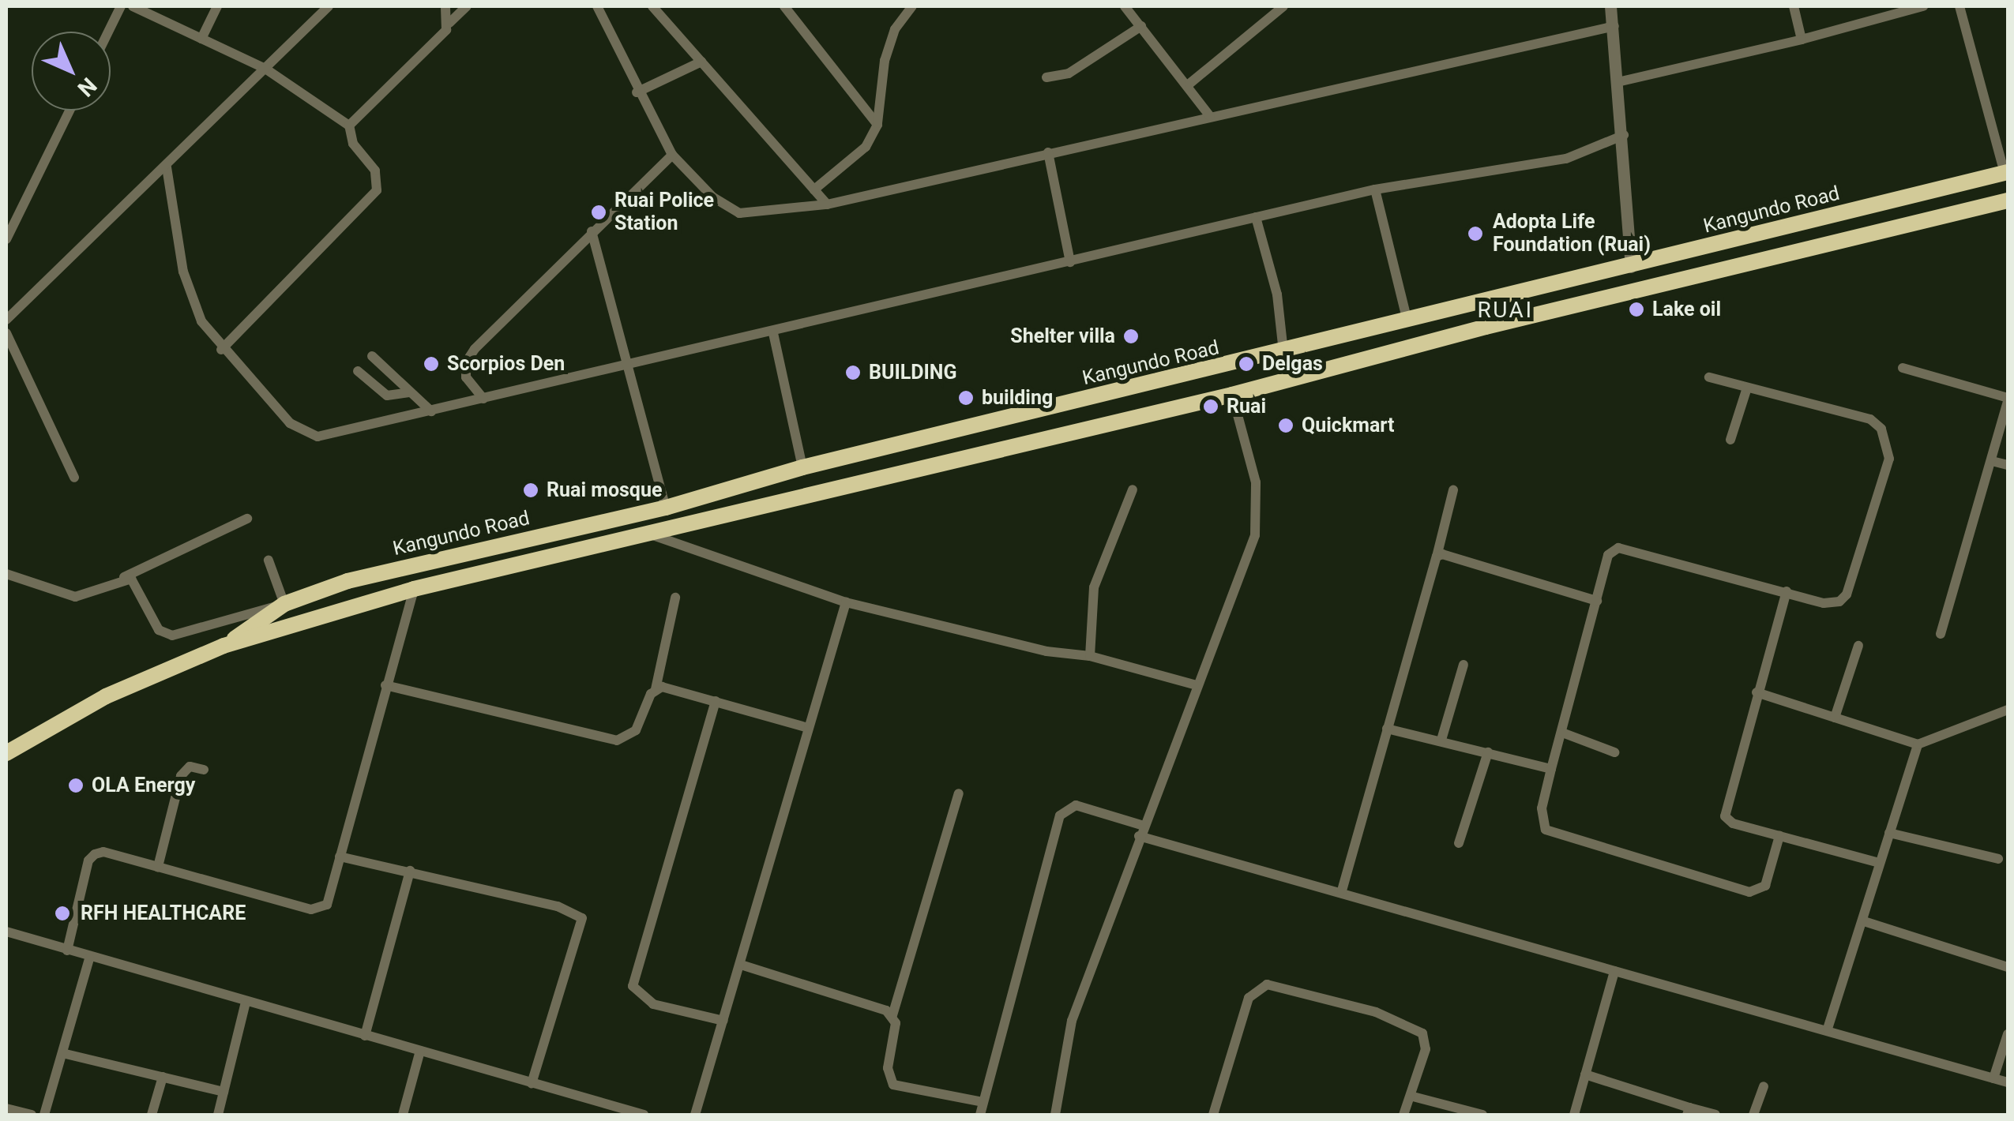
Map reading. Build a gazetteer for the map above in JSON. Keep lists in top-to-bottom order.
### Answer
{
  "streets": {
    "highway": ["Kangundo Road"]
  },
  "districts": ["RUAI"],
  "places": [
    "Ruai Police Station",
    "Adopta Life Foundation (Ruai)",
    "Lake oil",
    "Shelter villa",
    "Scorpios Den",
    "Delgas",
    "BUILDING",
    "building",
    "Ruai",
    "Quickmart",
    "Ruai mosque",
    "OLA Energy",
    "RFH HEALTHCARE"
  ],
  "north": "bottom right"
}
